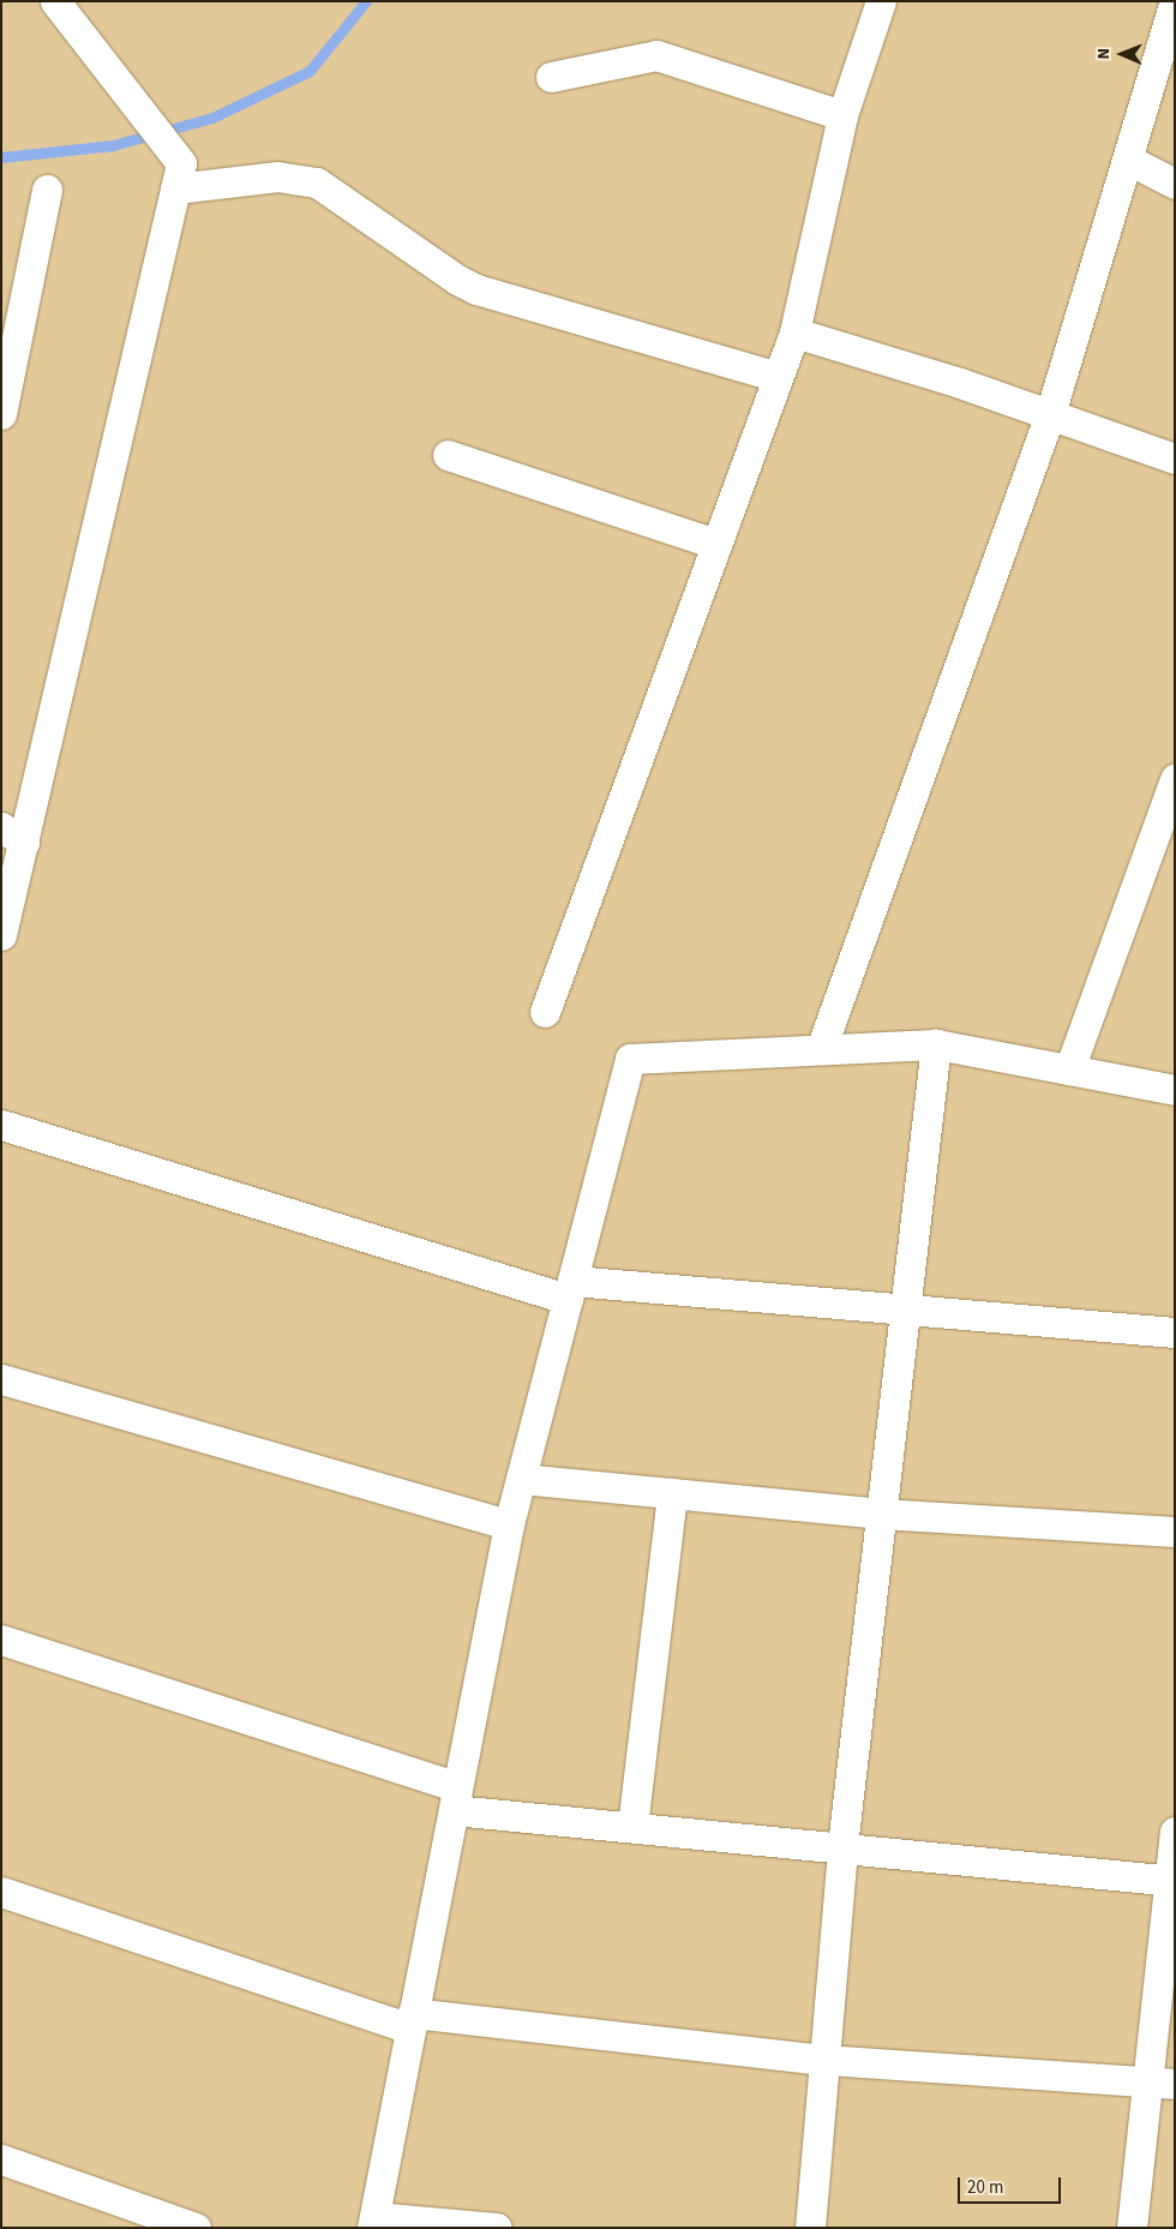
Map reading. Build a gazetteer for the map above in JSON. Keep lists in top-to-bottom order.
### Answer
{
  "scale_bar": "20 m",
  "north": "left"
}
